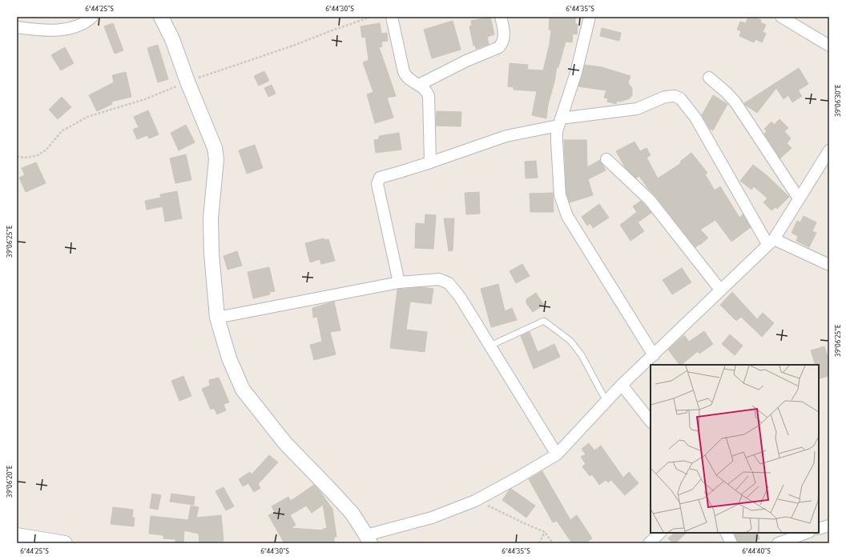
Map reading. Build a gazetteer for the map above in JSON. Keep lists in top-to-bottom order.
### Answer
{
  "coordinates": [
    "6°44'25\"S",
    "6°44'30\"S",
    "6°44'35\"S",
    "39°06'30\"E",
    "39°06'25\"E",
    "39°06'20\"E",
    "6°44'40\"S"
  ]
}
